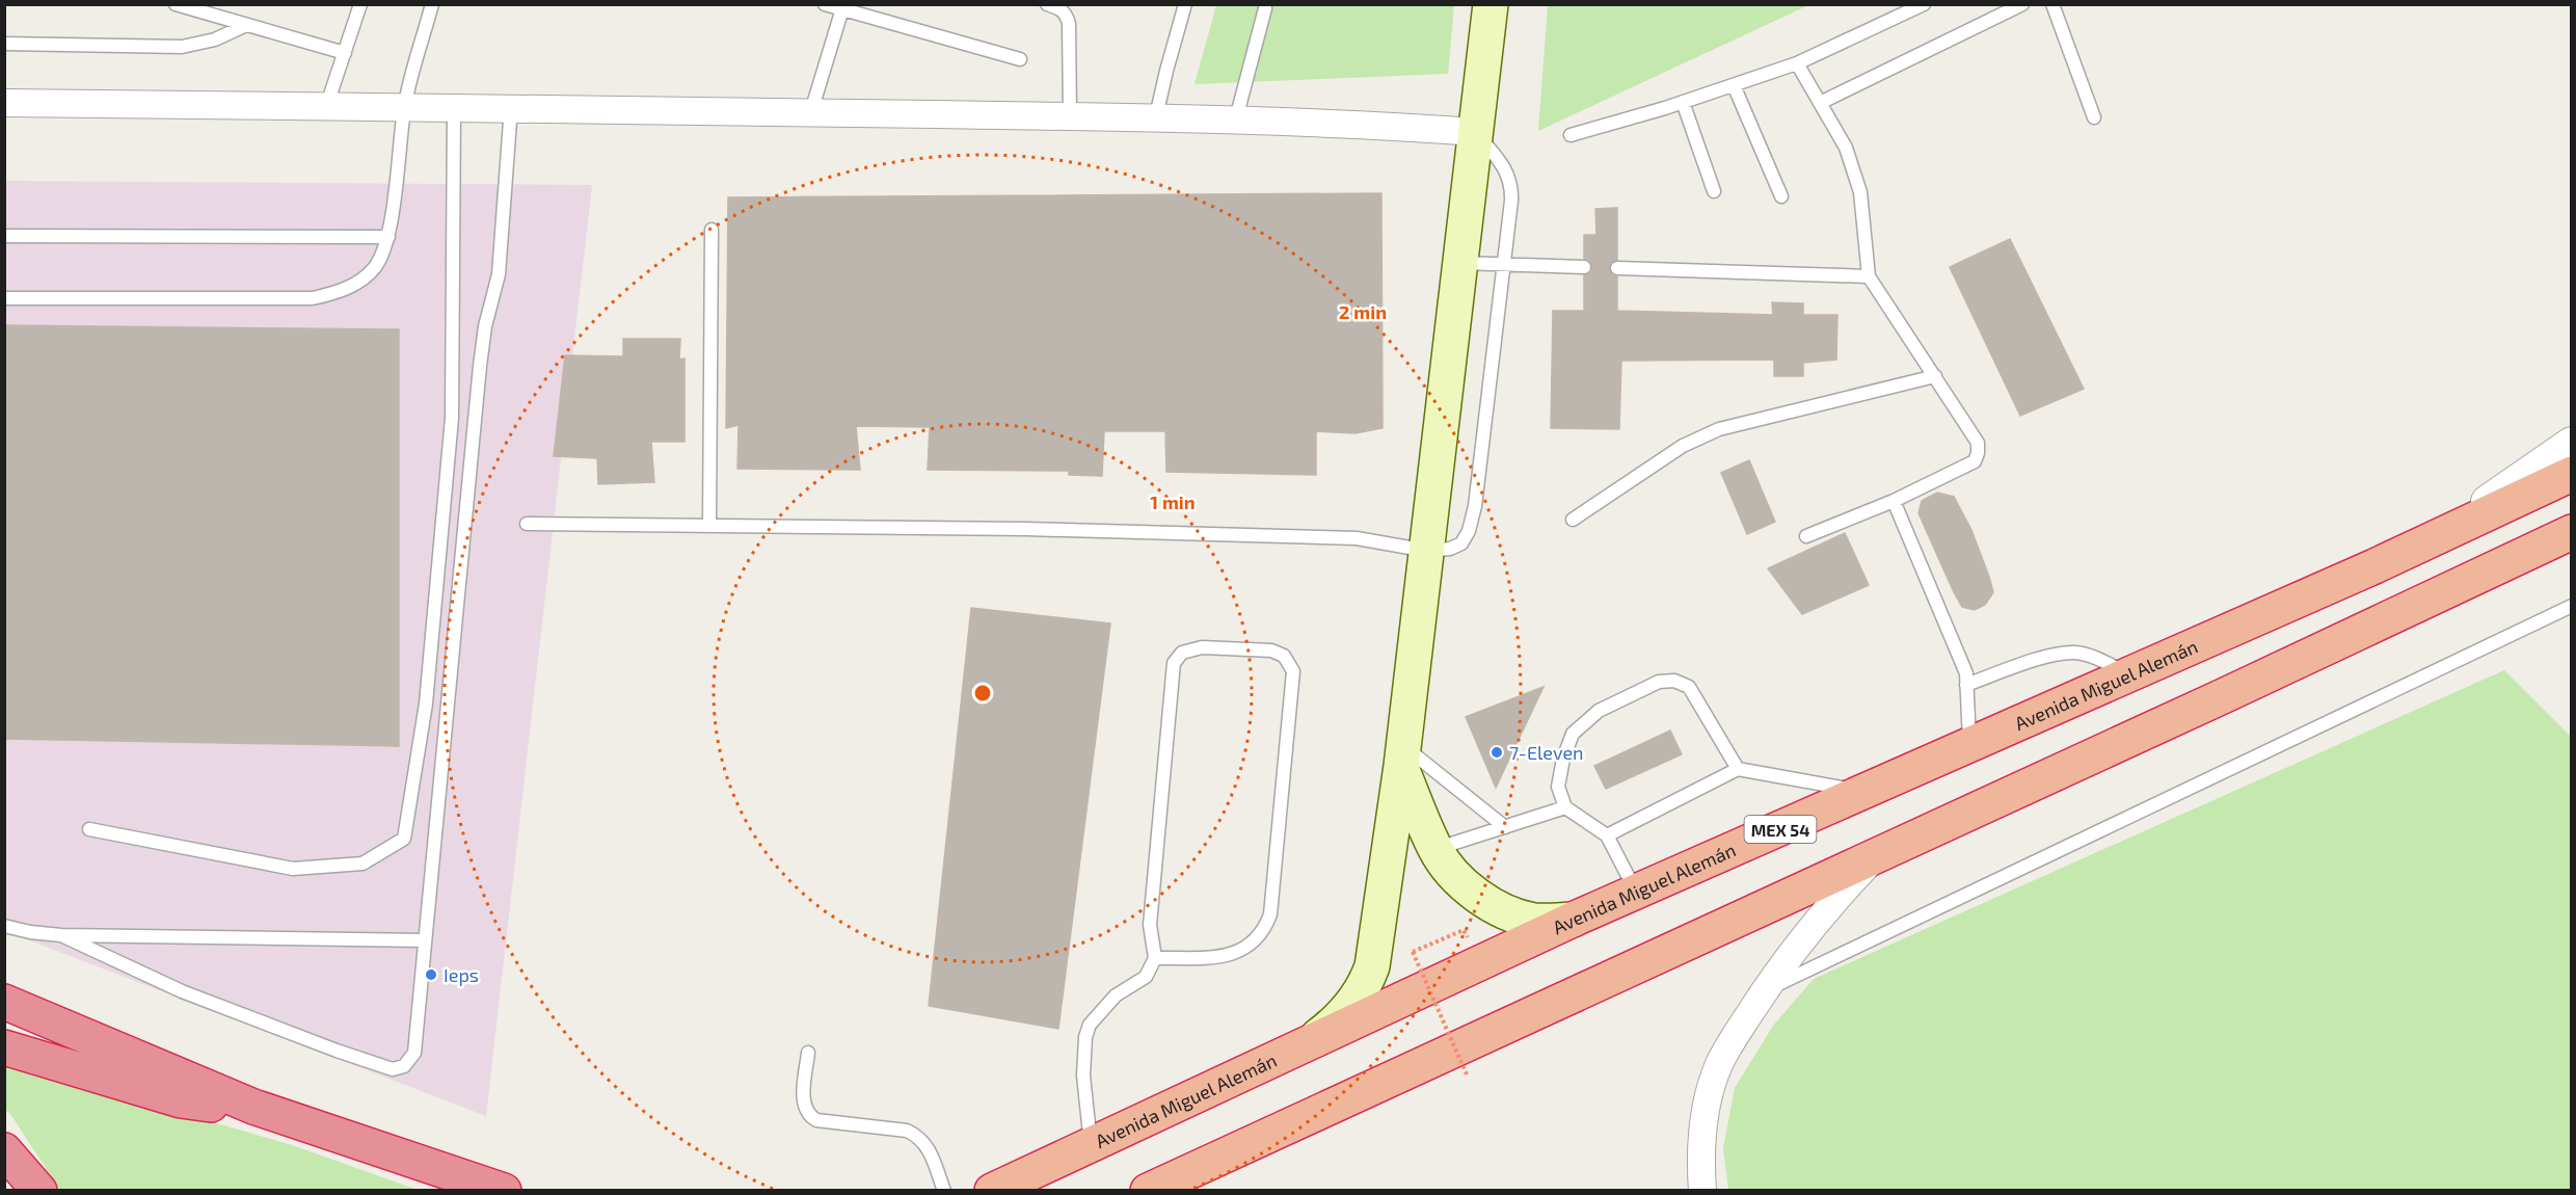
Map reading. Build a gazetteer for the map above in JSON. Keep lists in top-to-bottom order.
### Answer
{
  "streets": {
    "highway": ["Avenida Miguel Alemán", "MEX 54"]
  },
  "places": ["7-Eleven", "Ieps"],
  "rings": ["2 min", "1 min"]
}
